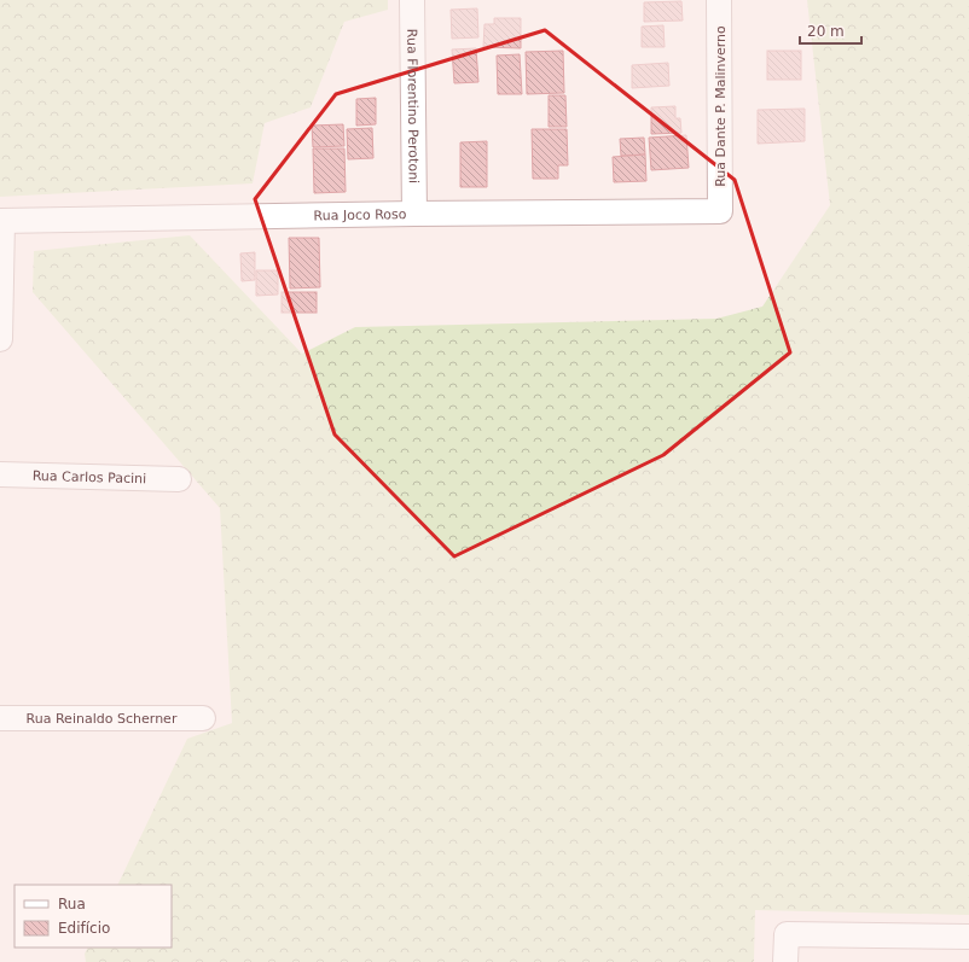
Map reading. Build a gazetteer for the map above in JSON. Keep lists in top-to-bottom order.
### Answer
{
  "streets": {
    "street": [
      "Rua Florentino Perotoni",
      "Rua Dante P. Malinverno",
      "Rua Joco Roso",
      "Rua Carlos Pacini",
      "Rua Reinaldo Scherner"
    ]
  },
  "crossings": [
    ["Rua Florentino Perotoni", "Rua Joco Roso"],
    ["Rua Dante P. Malinverno", "Rua Joco Roso"]
  ],
  "legend": ["Rua", "Edifício"],
  "scale_bar": "20 m"
}
